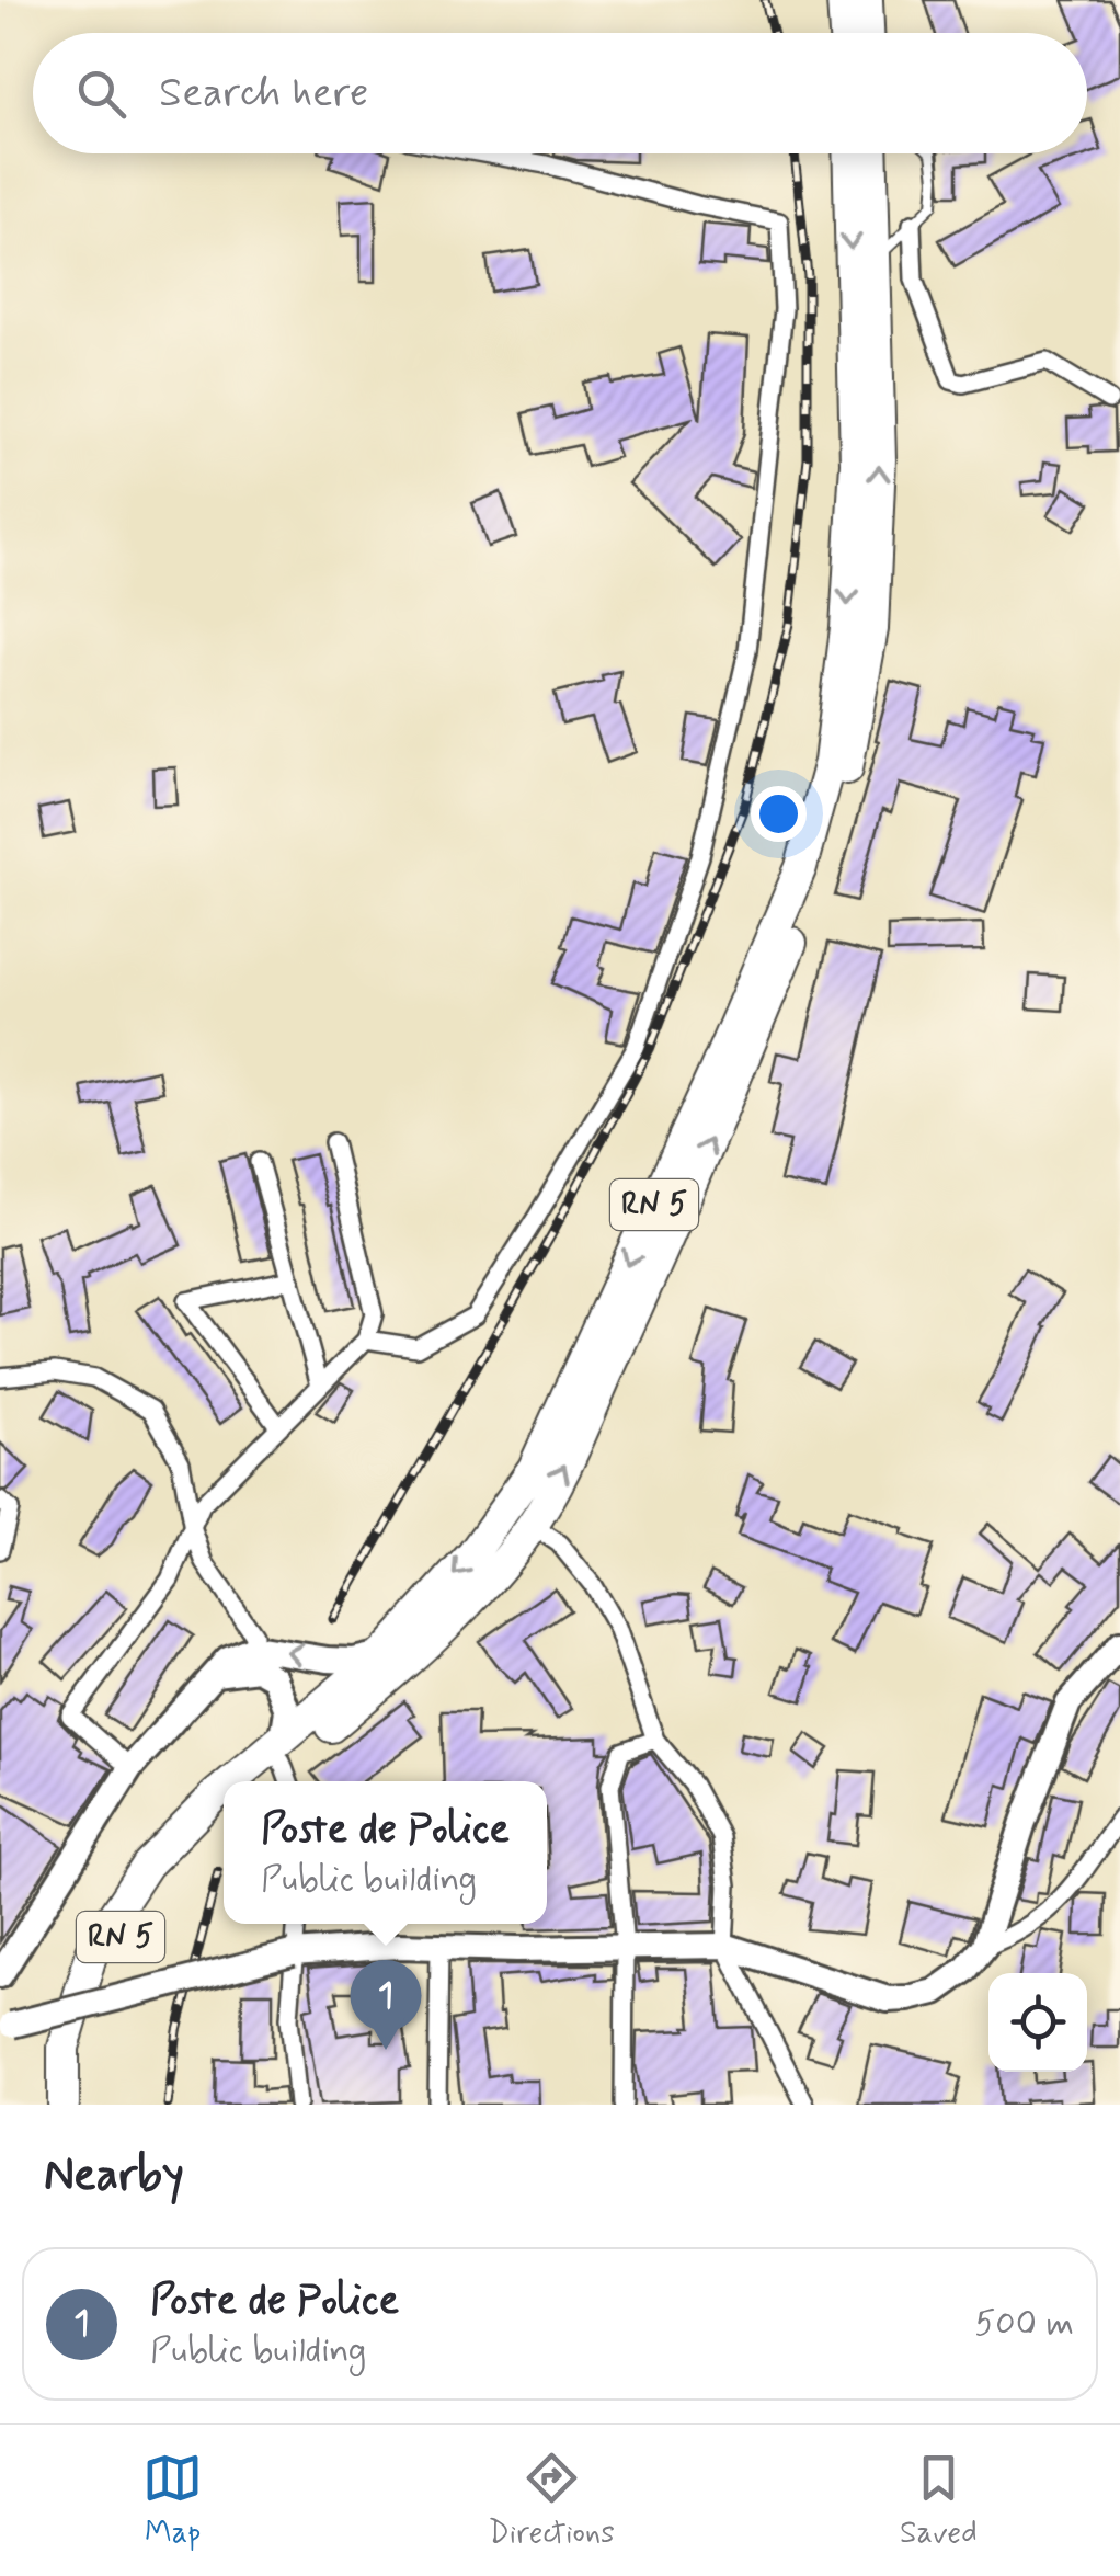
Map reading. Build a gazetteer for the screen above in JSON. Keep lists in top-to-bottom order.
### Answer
{
  "streets": {
    "highway": ["RN 5"]
  },
  "page": {
    "search": "Search here",
    "popup": ["Poste de Police", "Public building"],
    "pins": "1",
    "heading": "Nearby",
    "list": [
      {
        "mark": "1",
        "name": "Poste de Police",
        "note": "Public building",
        "value": "500 m"
      }
    ],
    "nav": ["Map", "Directions", "Saved"]
  }
}
